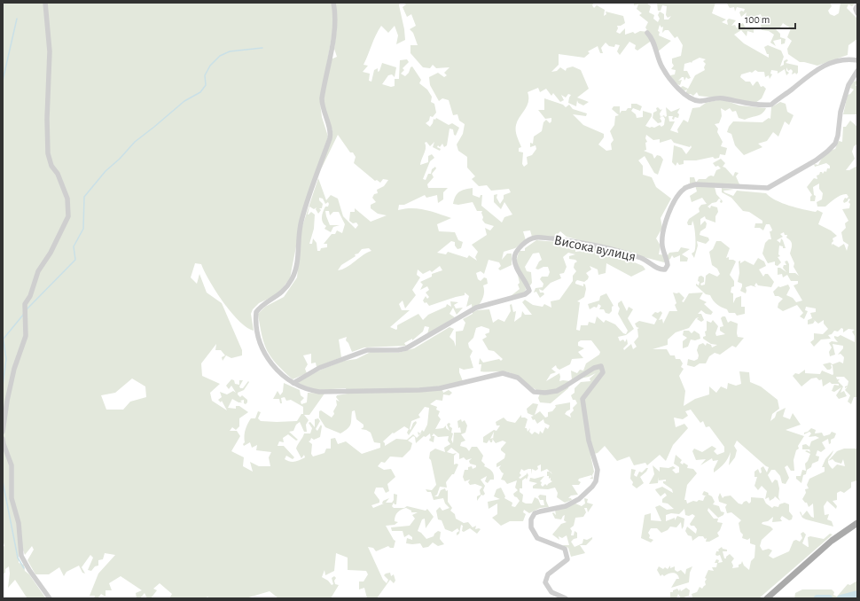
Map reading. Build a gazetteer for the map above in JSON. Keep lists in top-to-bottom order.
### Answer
{
  "streets": {
    "street": ["Висока вулиця"]
  },
  "scale_bar": "100 m"
}
